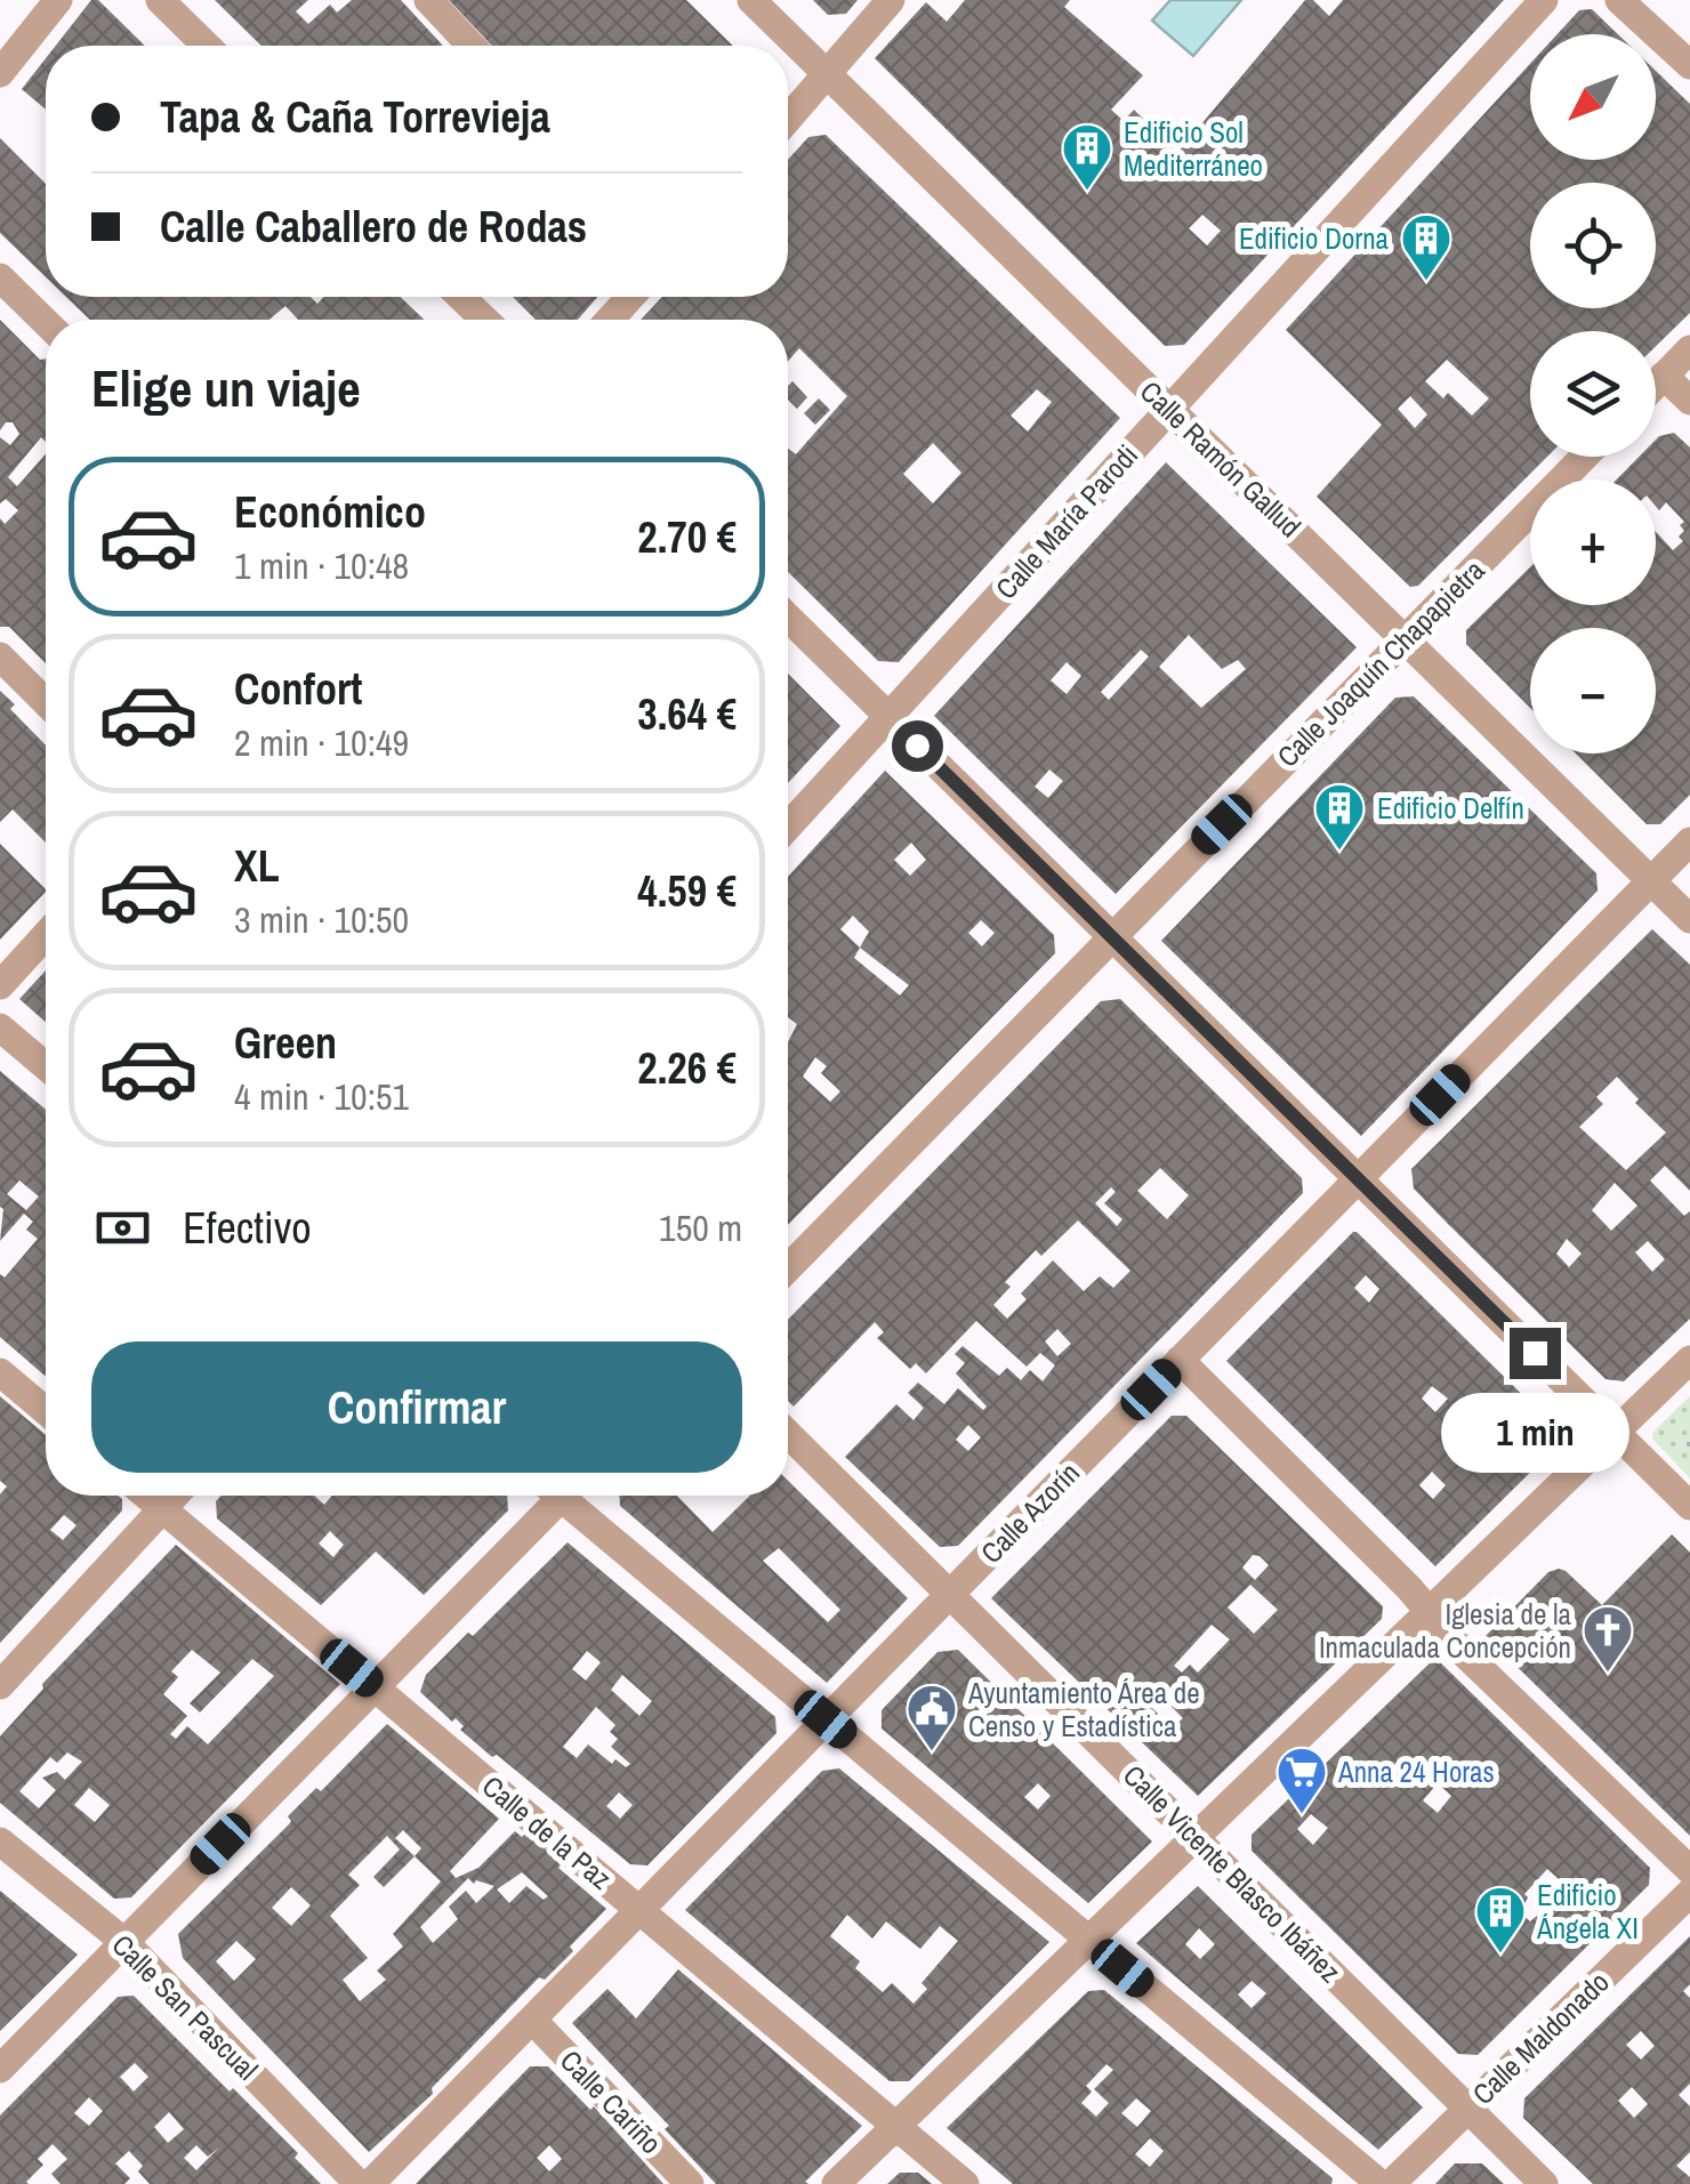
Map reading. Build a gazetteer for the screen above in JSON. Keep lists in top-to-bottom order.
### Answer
{
  "streets": {
    "street": [
      "Calle Ramón Gallud",
      "Calle María Parodi",
      "Calle Joaquín Chapapietra",
      "Calle Azorín",
      "Calle de la Paz",
      "Calle Vicente Blasco Ibáñez",
      "Calle San Pascual",
      "Calle Maldonado",
      "Calle Cariño"
    ]
  },
  "crossings": [
    ["Calle Ramón Gallud", "Calle María Parodi"],
    ["Calle Ramón Gallud", "Calle Joaquín Chapapietra"],
    ["Calle Ramón Gallud", "Calle Azorín"],
    ["Calle Azorín", "Calle de la Paz"],
    ["Calle Azorín", "Calle Vicente Blasco Ibáñez"],
    ["Calle Azorín", "Calle Cariño"],
    ["Calle Vicente Blasco Ibáñez", "Calle Maldonado"]
  ],
  "places": {
    "building": [
      "Edificio Sol Mediterráneo",
      "Edificio Dorna",
      "Edificio Delfín",
      "Edificio Ángela XI"
    ],
    "church": ["Iglesia de la Inmaculada Concepción"],
    "public building": ["Ayuntamiento Área de Censo y Estadística"],
    "supermarket": ["Anna 24 Horas"]
  },
  "north": "bottom left",
  "page": {
    "map_buttons": ["+", "−"],
    "banner": ["Tapa & Caña Torrevieja", "Calle Caballero de Rodas"],
    "heading": "Elige un viaje",
    "list": [
      {
        "name": "Económico",
        "note": "1 min · 10:48",
        "value": "2.70 €"
      },
      {
        "name": "Confort",
        "note": "2 min · 10:49",
        "value": "3.64 €"
      },
      {
        "name": "XL",
        "note": "3 min · 10:50",
        "value": "4.59 €"
      },
      {
        "name": "Green",
        "note": "4 min · 10:51",
        "value": "2.26 €"
      }
    ],
    "pay": ["Efectivo", "150 m"],
    "buttons": "Confirmar",
    "bubble": "1 min"
  }
}
